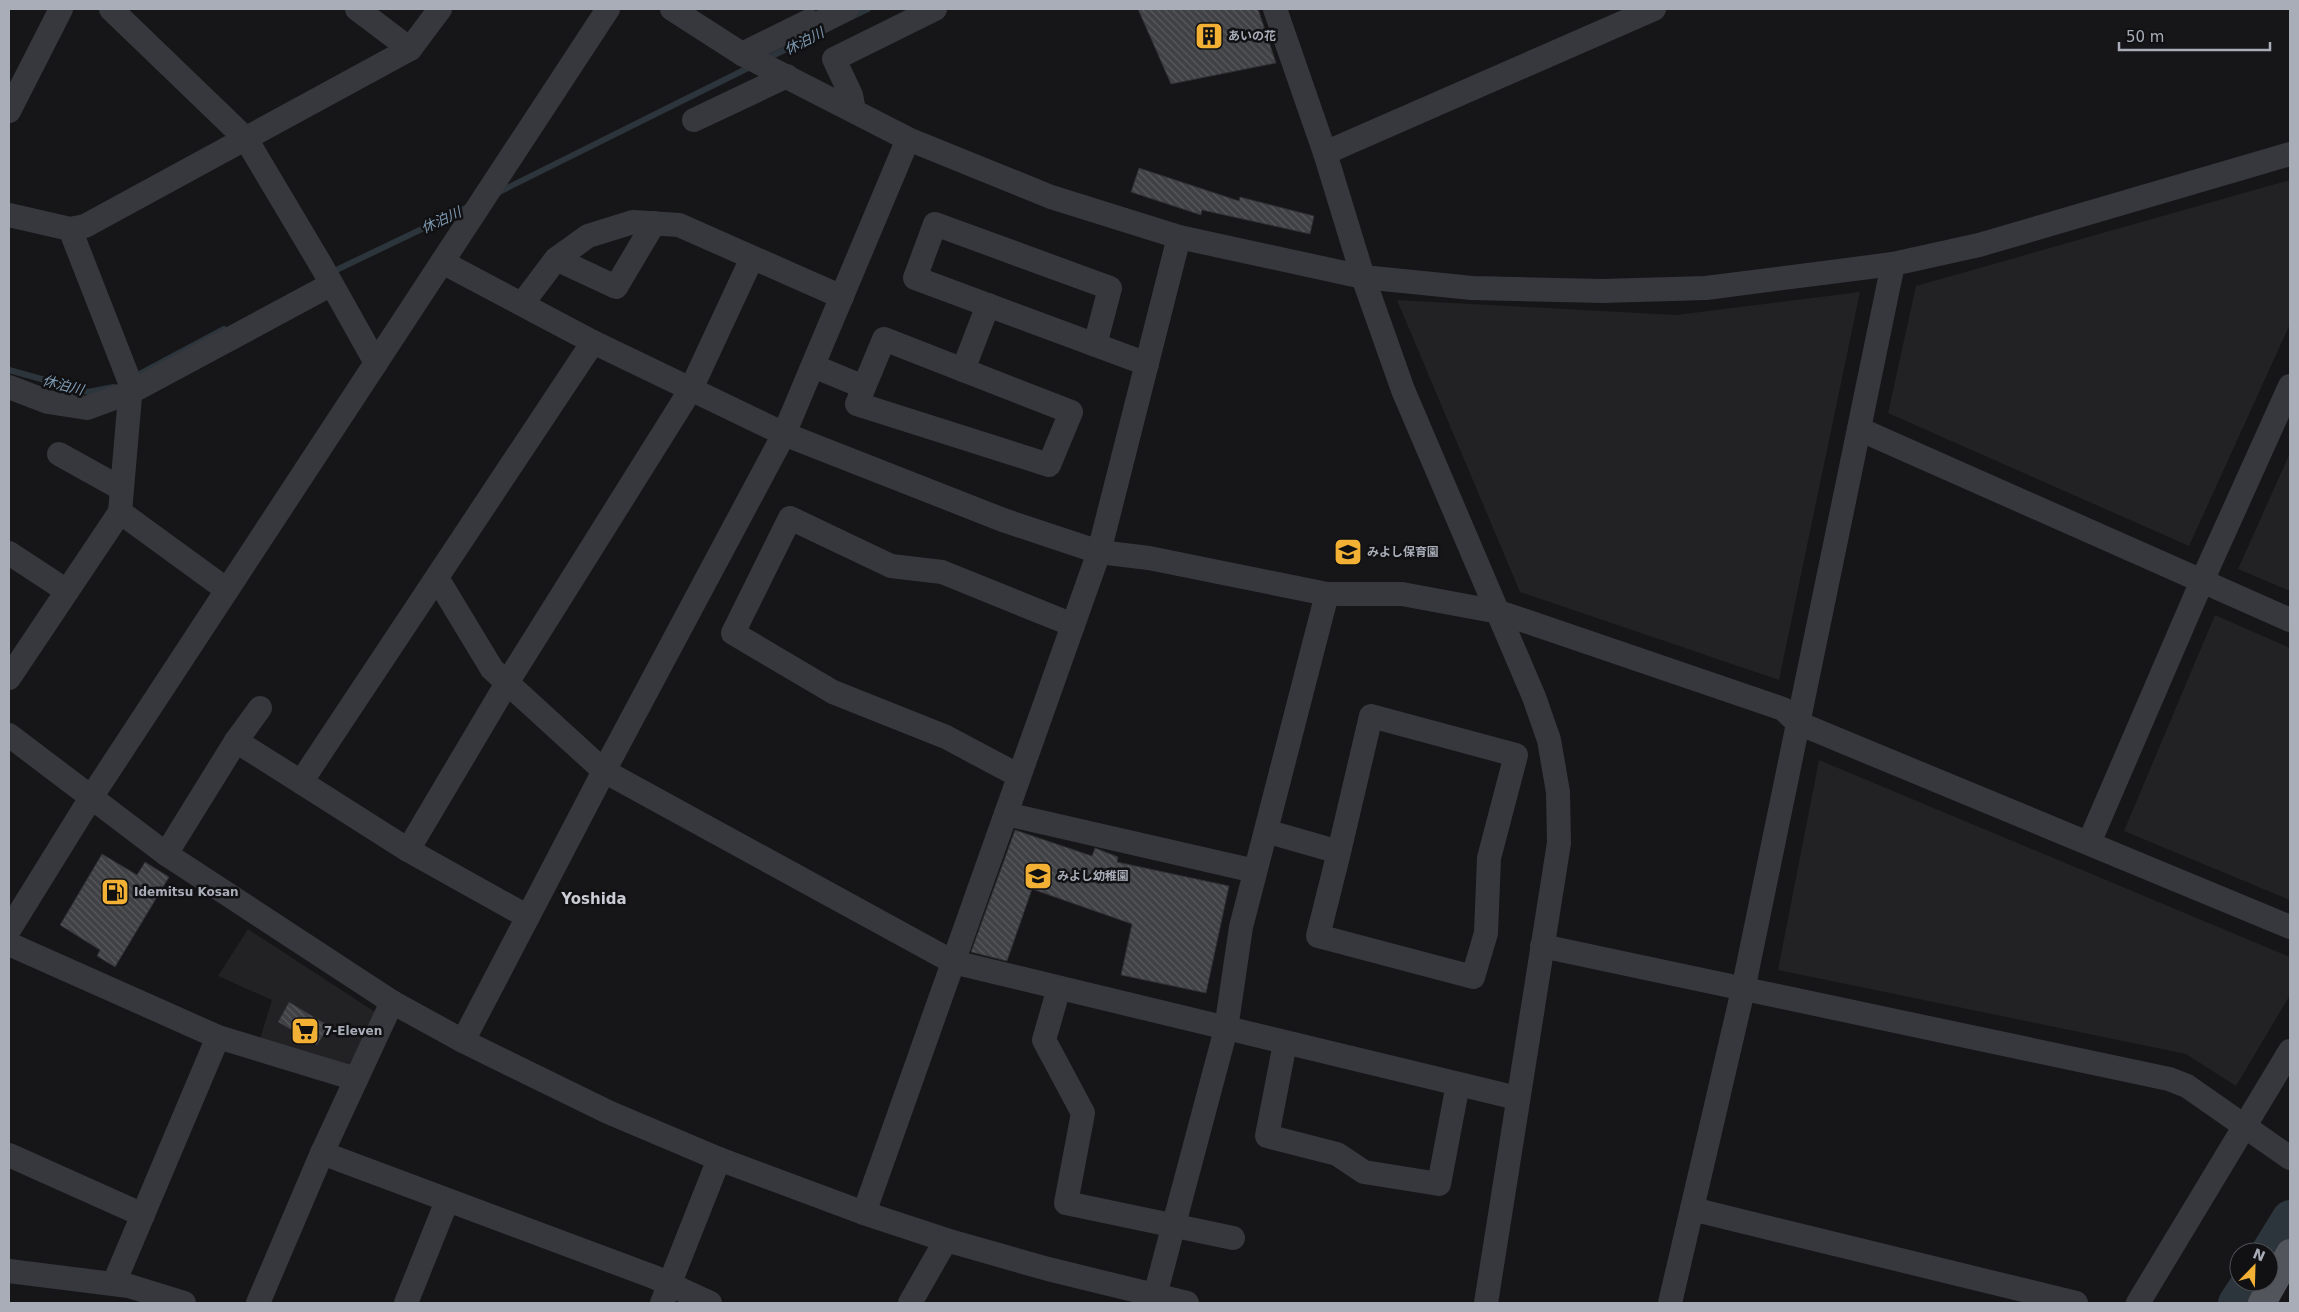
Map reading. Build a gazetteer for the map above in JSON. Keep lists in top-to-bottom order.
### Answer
{
  "districts": ["Yoshida"],
  "water": ["休泊川"],
  "places": {
    "building": ["あいの花"],
    "school or university": ["みよし保育園", "みよし幼稚園"],
    "fuel station": ["Idemitsu Kosan"],
    "supermarket": ["7-Eleven"]
  },
  "scale_bar": "50 m",
  "north": "top right"
}
